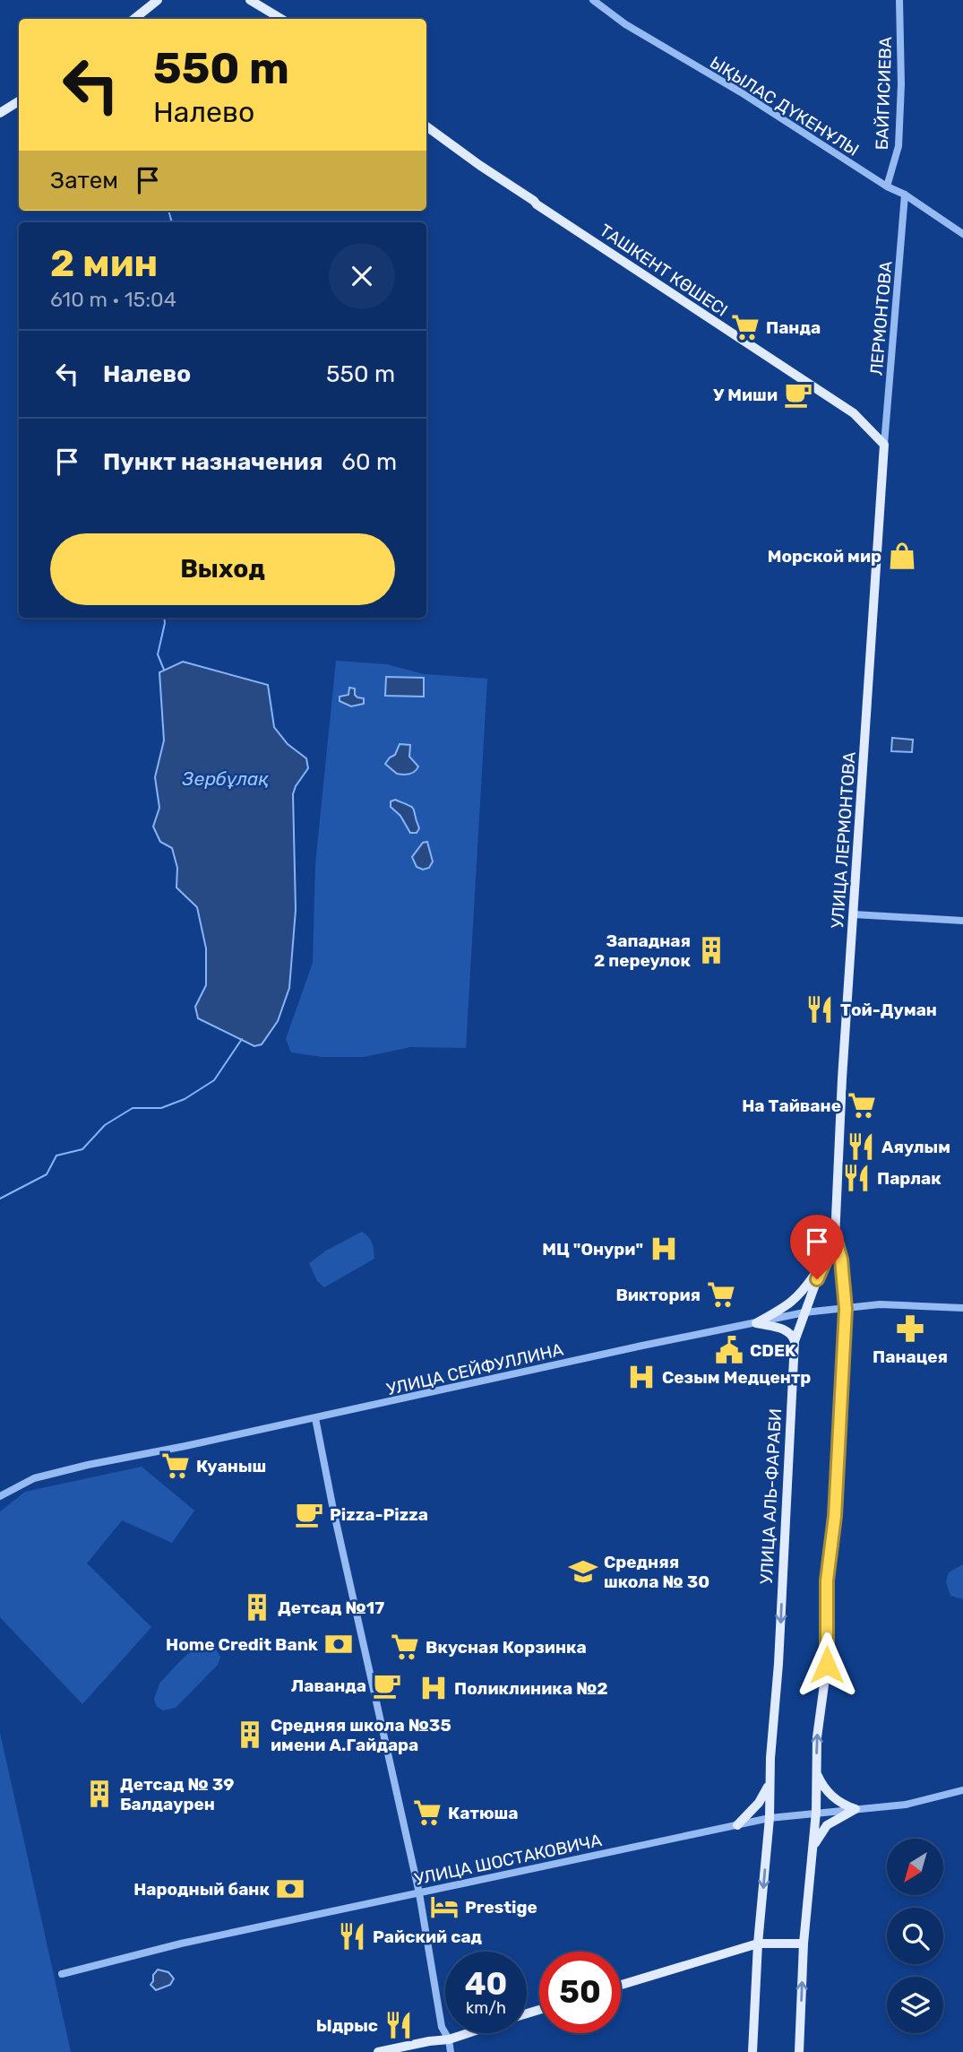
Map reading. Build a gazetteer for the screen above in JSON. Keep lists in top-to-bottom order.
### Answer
{
  "streets": {
    "main road": ["ТАШКЕНТ КӨШЕСІ", "УЛИЦА ЛЕРМОНТОВА", "УЛИЦА АЛЬ-ФАРАБИ"],
    "street": [
      "БАЙГИСИЕВА",
      "ЫҚЫЛАС ДҮКЕНҰЛЫ",
      "ЛЕРМОНТОВА",
      "УЛИЦА СЕЙФУЛЛИНА",
      "УЛИЦА ШОСТАКОВИЧА"
    ]
  },
  "crossings": [
    ["БАЙГИСИЕВА", "ЫҚЫЛАС ДҮКЕНҰЛЫ"],
    ["ЫҚЫЛАС ДҮКЕНҰЛЫ", "ЛЕРМОНТОВА"],
    ["ТАШКЕНТ КӨШЕСІ", "ЛЕРМОНТОВА"],
    ["ТАШКЕНТ КӨШЕСІ", "УЛИЦА ЛЕРМОНТОВА"],
    ["ЛЕРМОНТОВА", "УЛИЦА ЛЕРМОНТОВА"],
    ["УЛИЦА ЛЕРМОНТОВА", "УЛИЦА АЛЬ-ФАРАБИ"],
    ["УЛИЦА СЕЙФУЛЛИНА", "УЛИЦА АЛЬ-ФАРАБИ"],
    ["УЛИЦА АЛЬ-ФАРАБИ", "УЛИЦА ШОСТАКОВИЧА"]
  ],
  "water": ["Зербұлақ"],
  "places": {
    "supermarket": [
      "Панда",
      "На Тайване",
      "Виктория",
      "Куаныш",
      "Вкусная Корзинка",
      "Катюша"
    ],
    "cafe": ["У Миши", "Pizza-Pizza", "Лаванда"],
    "shop": ["Морской мир"],
    "building": [
      "Западная 2 переулок",
      "Детсад №17",
      "Средняя школа №35 имени А.Гайдара",
      "Детсад № 39 Балдаурен"
    ],
    "restaurant": [
      "Той-Думан",
      "Аяулым",
      "Парлак",
      "Райский сад",
      "Ыдрыс"
    ],
    "hospital": ["МЦ \"Онури\"", "Сезым Медцентр", "Поликлиника №2"],
    "pharmacy": ["Панацея"],
    "public building": ["CDEK"],
    "school or university": ["Средняя школа № 30"],
    "bank": ["Home Credit Bank", "Народный банк"],
    "hotel": ["Prestige"]
  },
  "north": "bottom left",
  "page": {
    "turn": ["550 m", "Налево"],
    "then": "Затем",
    "heading": ["2 мин", "610 m · 15:04"],
    "list": [
      {
        "name": "Налево",
        "value": "550 m"
      },
      {
        "name": "Пункт назначения",
        "value": "60 m"
      }
    ],
    "buttons": "Выход",
    "speed": "40 km/h",
    "limit": "50"
  }
}
